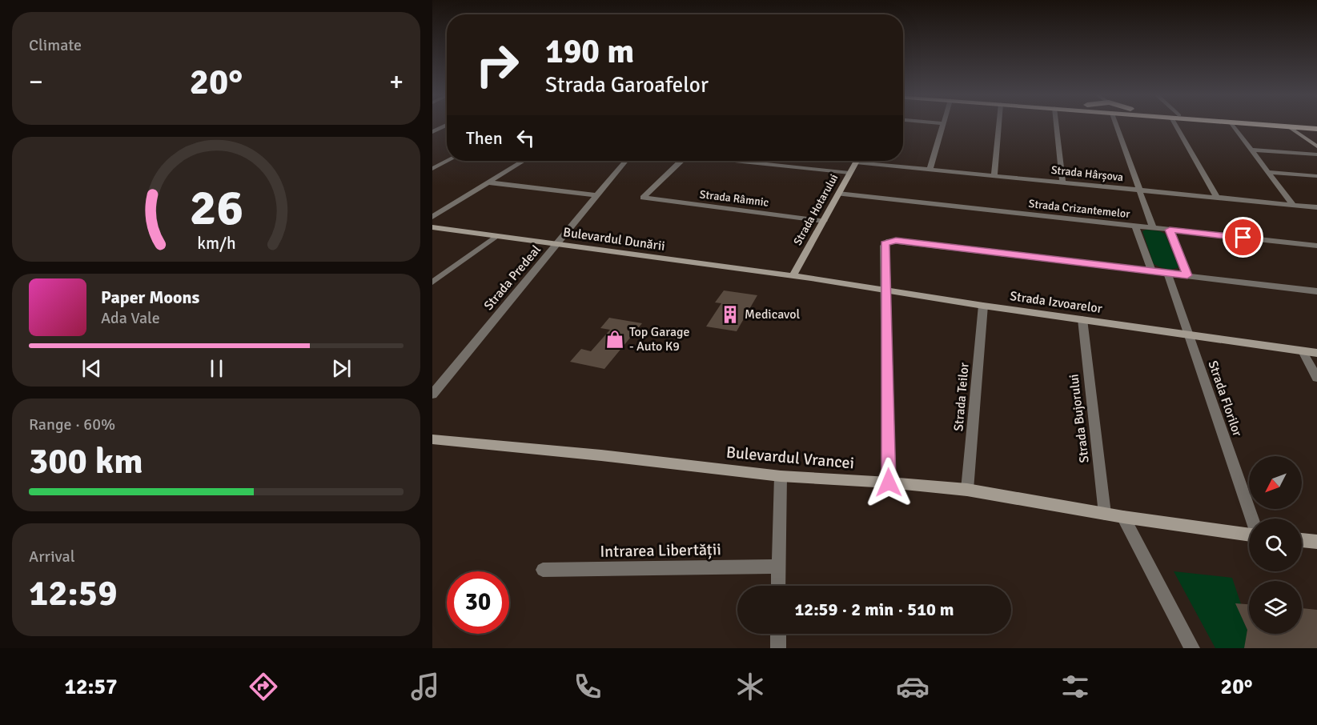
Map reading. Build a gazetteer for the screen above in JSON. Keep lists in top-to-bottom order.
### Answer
{
  "streets": {
    "street": [
      "Strada Hârșova",
      "Strada Râmnic",
      "Strada Crizantemelor",
      "Strada Hotarului",
      "Bulevardul Dunării",
      "Strada Predeal",
      "Strada Izvoarelor",
      "Strada Teilor",
      "Strada Florilor",
      "Strada Bujorului",
      "Bulevardul Vrancei",
      "Intrarea Libertății"
    ]
  },
  "crossings": [
    ["Strada Hârșova", "Strada Hotarului"],
    ["Strada Râmnic", "Strada Hotarului"],
    ["Strada Crizantemelor", "Strada Hotarului"],
    ["Strada Hotarului", "Bulevardul Dunării"],
    ["Strada Hotarului", "Strada Izvoarelor"],
    ["Bulevardul Dunării", "Strada Predeal"],
    ["Bulevardul Dunării", "Strada Izvoarelor"],
    ["Strada Izvoarelor", "Strada Teilor"],
    ["Strada Izvoarelor", "Strada Florilor"],
    ["Strada Izvoarelor", "Strada Bujorului"],
    ["Strada Teilor", "Bulevardul Vrancei"],
    ["Strada Bujorului", "Bulevardul Vrancei"]
  ],
  "places": {
    "building": ["Medicavol"],
    "shop": ["Top Garage - Auto K9"]
  },
  "north": "bottom left",
  "page": {
    "tile": [
      "Climate",
      ["Range · 60%", "300 km"],
      ["Arrival", "12:59"]
    ],
    "turn": ["190 m", "Strada Garoafelor"],
    "heat": ["−", "20°", "+"],
    "then": "Then",
    "song": ["Paper Moons", "Ada Vale"],
    "limit": "30",
    "trip": "12:59 · 2 min · 510 m",
    "tabs": ["12:57", "20°"],
    "gauge": ["26", "km/h"]
  }
}
